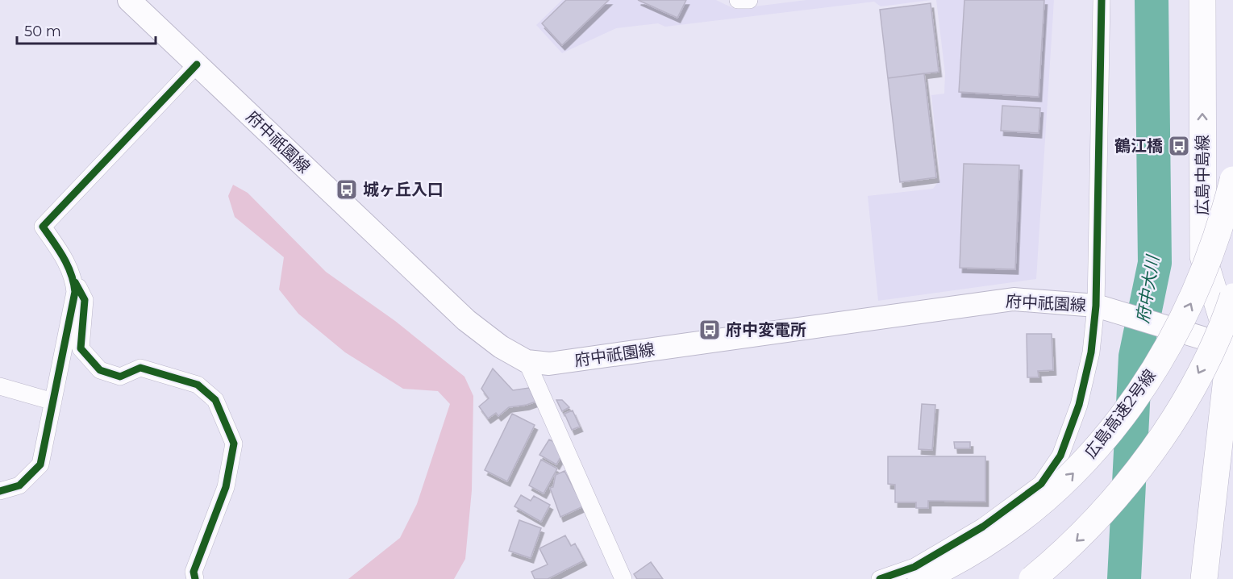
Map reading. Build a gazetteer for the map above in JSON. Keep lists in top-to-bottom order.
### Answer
{
  "streets": {
    "main road": ["府中祇園線", "広島中島線", "広島高速2号線"]
  },
  "crossings": [
    ["府中祇園線", "広島中島線"]
  ],
  "one_way": ["広島中島線"],
  "water": ["府中大川"],
  "places": {
    "bus stop": ["鶴江橋", "城ヶ丘入口", "府中変電所"]
  },
  "scale_bar": "50 m"
}
